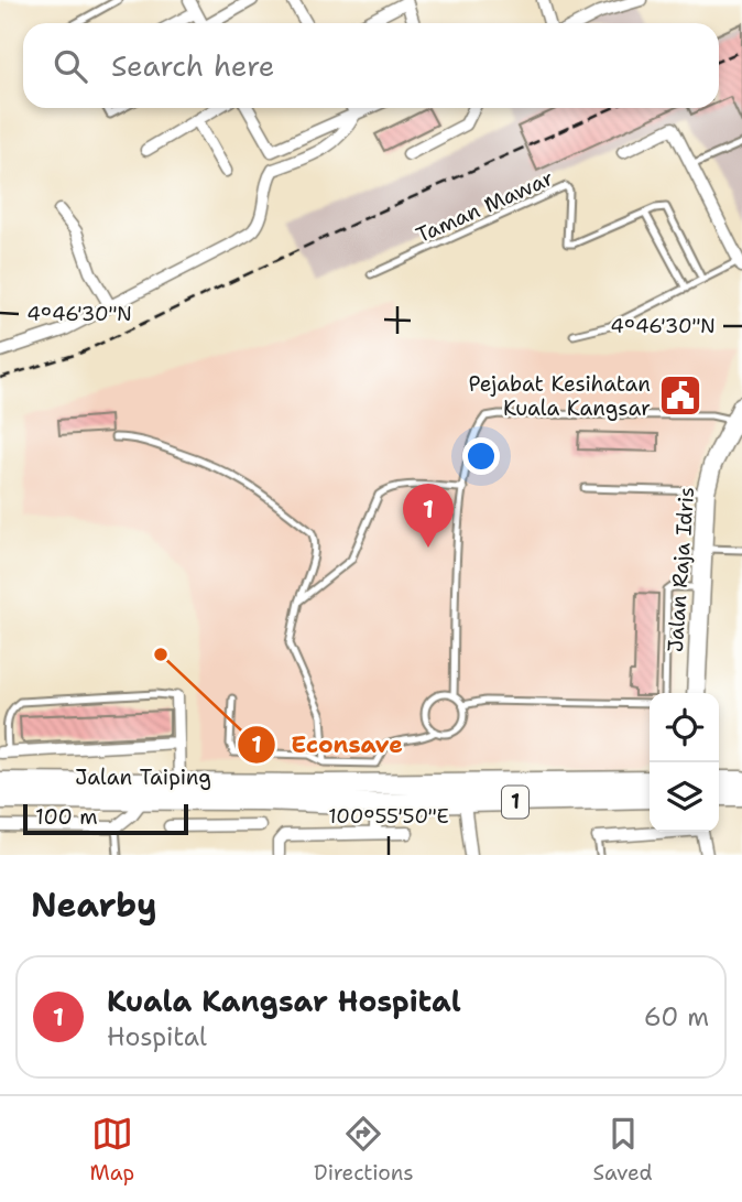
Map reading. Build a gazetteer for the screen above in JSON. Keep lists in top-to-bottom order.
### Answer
{
  "streets": {
    "highway": ["Jalan Taiping", "1"],
    "main road": ["Jalan Raja Idris"],
    "lane": ["Taman Mawar"]
  },
  "places": {
    "public building": ["Pejabat Kesihatan Kuala Kangsar"],
    "other": ["Econsave"]
  },
  "scale_bar": "100 m",
  "page": {
    "search": "Search here",
    "pins": "1",
    "scale": "100 m",
    "heading": "Nearby",
    "list": [
      {
        "mark": "1",
        "name": "Kuala Kangsar Hospital",
        "note": "Hospital",
        "value": "60 m"
      }
    ],
    "nav": ["Map", "Directions", "Saved"]
  },
  "coordinates": ["4°46'30\"N", "100°55'50\"E"]
}
